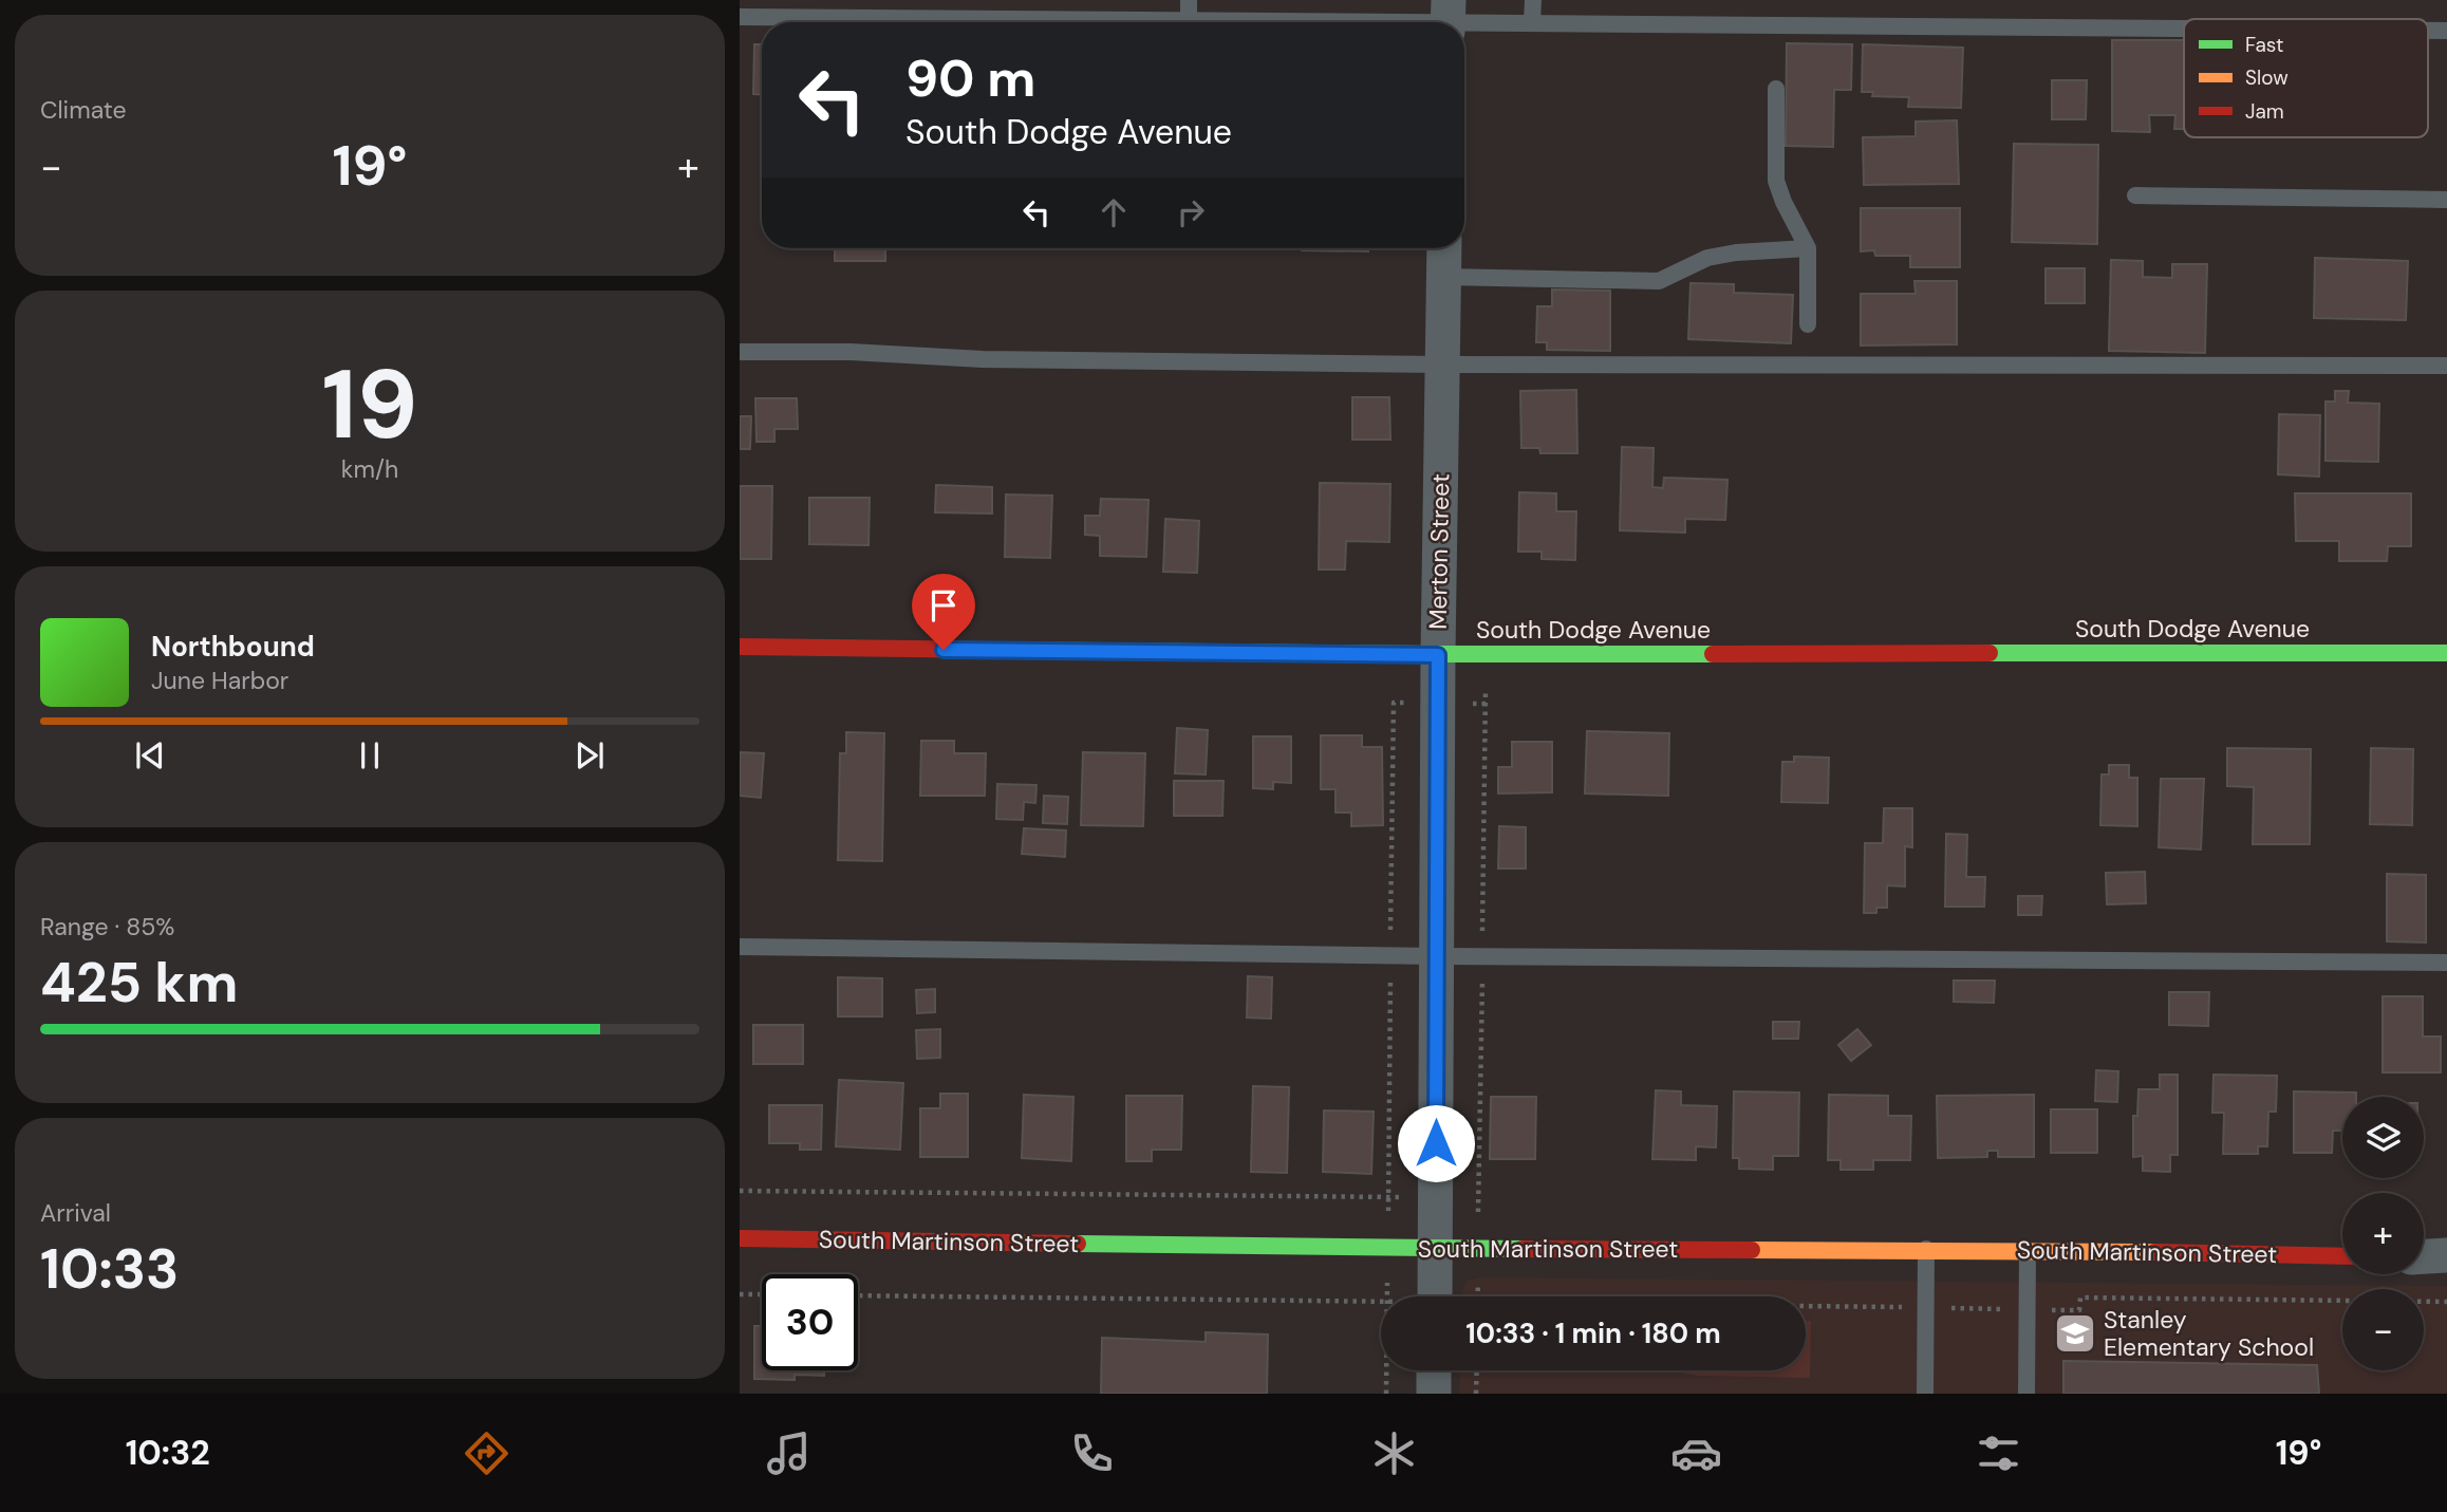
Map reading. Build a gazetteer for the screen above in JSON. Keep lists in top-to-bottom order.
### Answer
{
  "streets": {
    "street": ["Merton Street", "South Dodge Avenue", "South Martinson Street"]
  },
  "crossings": [
    ["Merton Street", "South Dodge Avenue"],
    ["Merton Street", "South Martinson Street"]
  ],
  "places": {
    "school or university": ["Stanley Elementary School"]
  },
  "legend": ["Fast", "Slow", "Jam"],
  "page": {
    "tile": [
      "Climate",
      ["19", "km/h"],
      ["Range · 85%", "425 km"],
      ["Arrival", "10:33"]
    ],
    "turn": ["90 m", "South Dodge Avenue"],
    "heat": ["−", "19°", "+"],
    "song": ["Northbound", "June Harbor"],
    "map_buttons": ["+", "−"],
    "limit": "30",
    "trip": "10:33 · 1 min · 180 m",
    "tabs": ["10:32", "19°"]
  }
}
